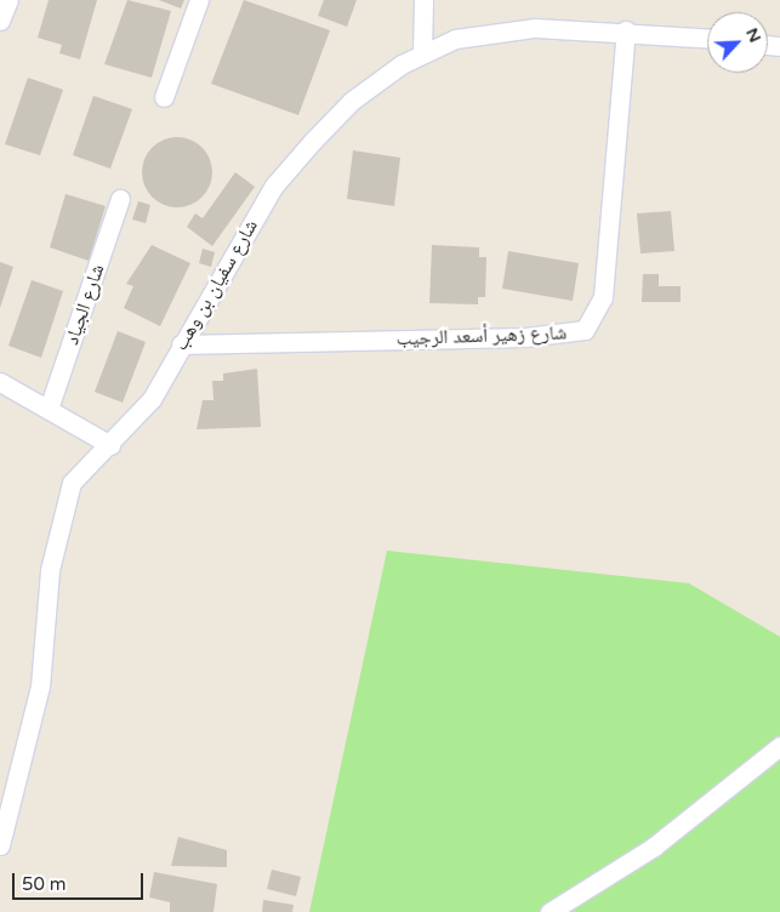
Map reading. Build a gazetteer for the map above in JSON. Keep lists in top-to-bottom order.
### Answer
{
  "streets": {
    "street": ["شارع سفيان بن وهب", "شارع الجياد", "شارع زهير أسعد الرجيب"]
  },
  "crossings": [
    ["شارع سفيان بن وهب", "شارع زهير أسعد الرجيب"]
  ],
  "scale_bar": "50 m",
  "north": "top right"
}
